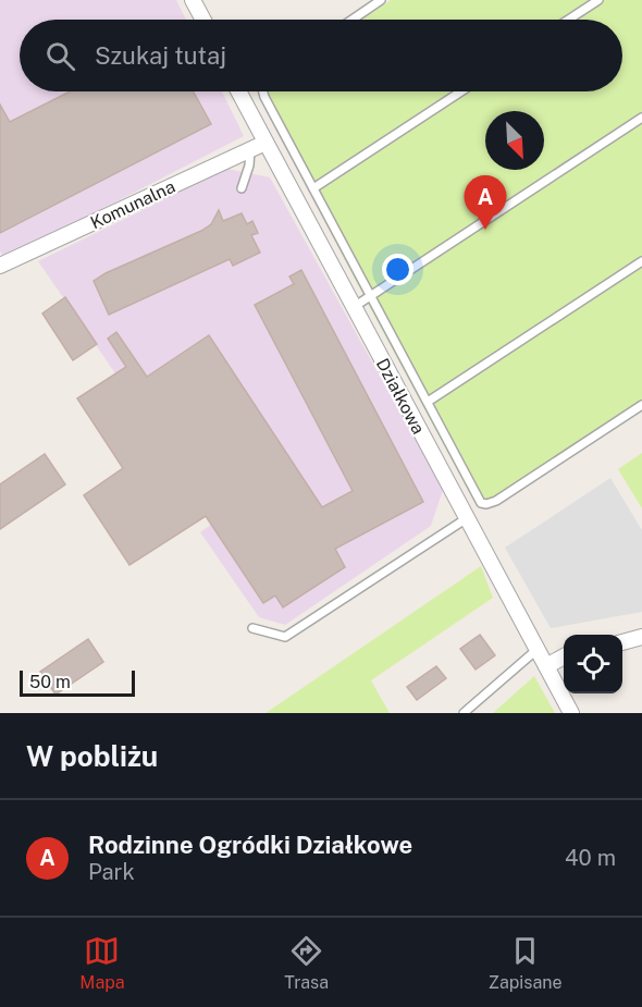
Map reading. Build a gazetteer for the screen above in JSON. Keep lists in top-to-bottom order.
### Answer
{
  "streets": {
    "street": ["Komunalna", "Działkowa"]
  },
  "crossings": [
    ["Komunalna", "Działkowa"]
  ],
  "scale_bar": "50 m",
  "north": "bottom right",
  "page": {
    "search": "Szukaj tutaj",
    "pins": "A",
    "scale": "50 m",
    "heading": "W pobliżu",
    "list": [
      {
        "mark": "A",
        "name": "Rodzinne Ogródki Działkowe",
        "note": "Park",
        "value": "40 m"
      }
    ],
    "nav": ["Mapa", "Trasa", "Zapisane"]
  }
}
